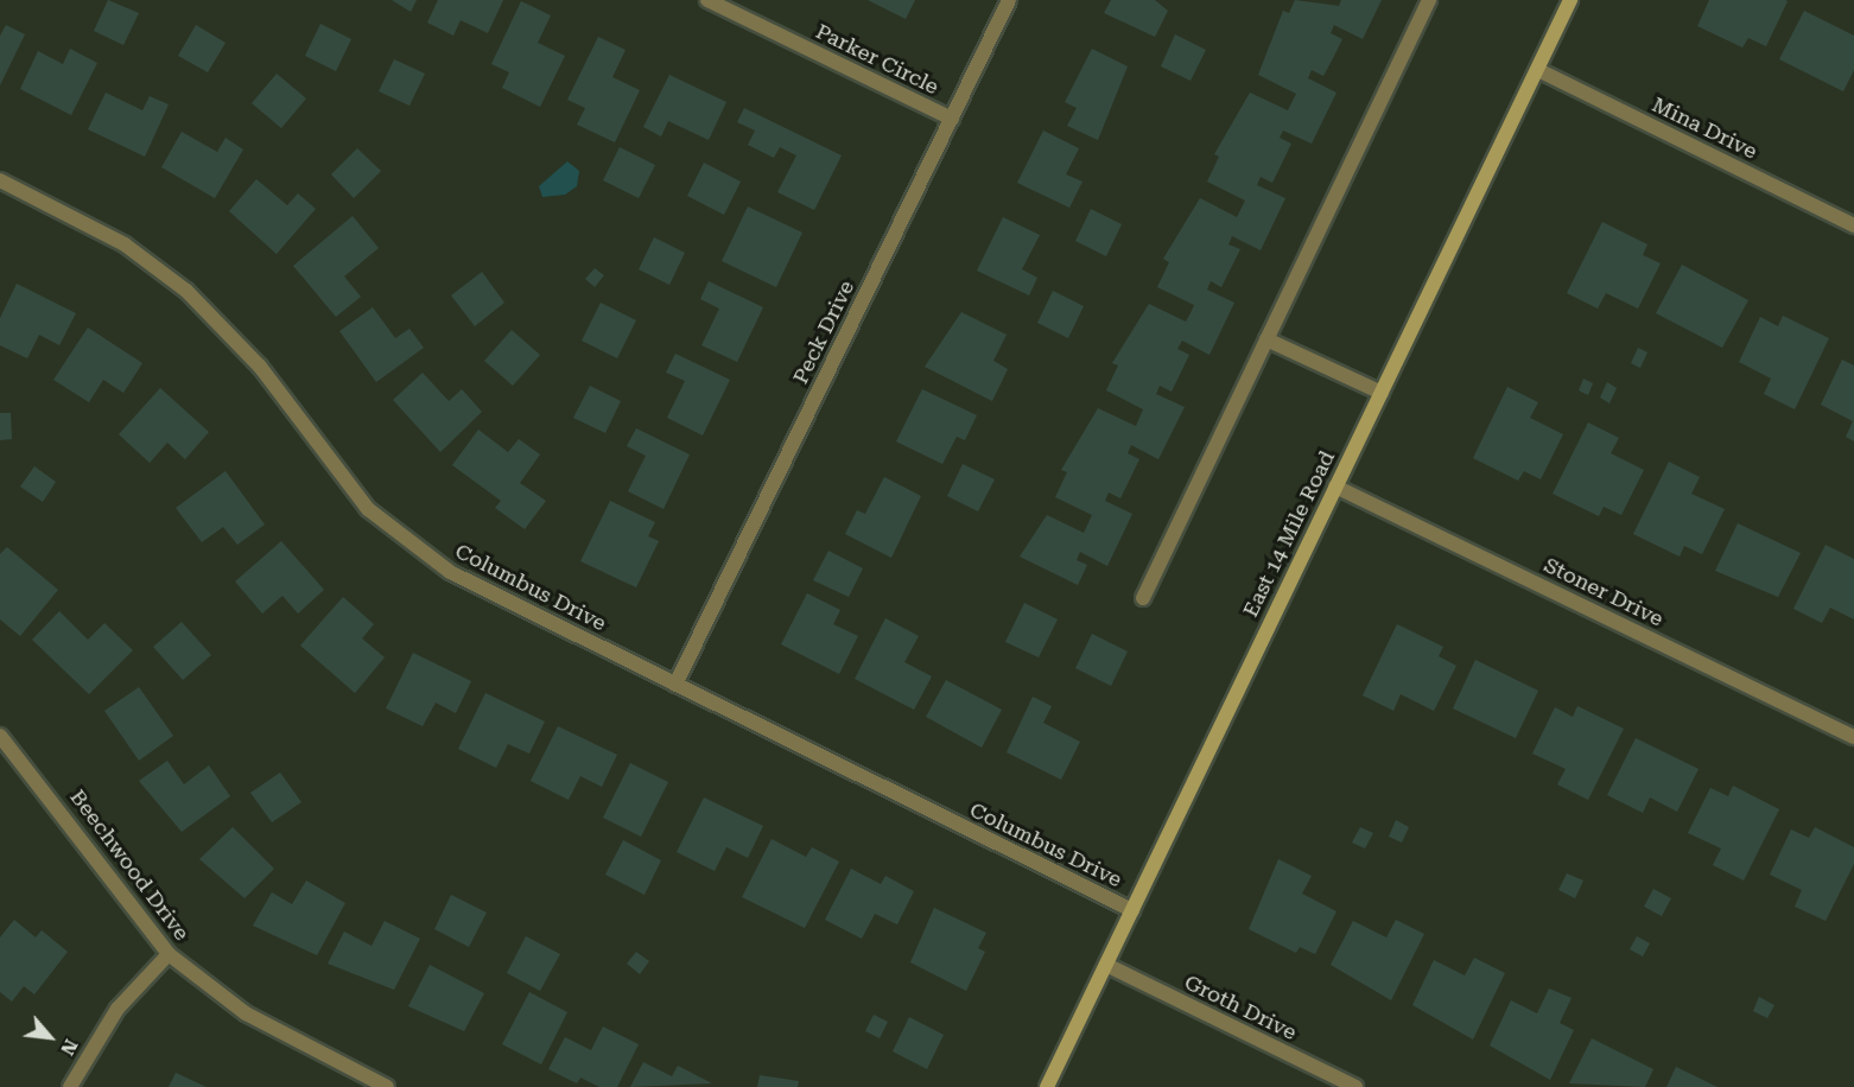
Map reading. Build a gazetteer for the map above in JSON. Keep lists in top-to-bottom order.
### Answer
{
  "streets": {
    "main road": ["East 14 Mile Road"],
    "street": [
      "Parker Circle",
      "Mina Drive",
      "Peck Drive",
      "Columbus Drive",
      "Stoner Drive",
      "Beechwood Drive",
      "Groth Drive"
    ]
  },
  "crossings": [
    ["Parker Circle", "Peck Drive"],
    ["Mina Drive", "East 14 Mile Road"],
    ["Peck Drive", "Columbus Drive"],
    ["East 14 Mile Road", "Columbus Drive"],
    ["East 14 Mile Road", "Stoner Drive"],
    ["East 14 Mile Road", "Groth Drive"]
  ],
  "north": "bottom right"
}
